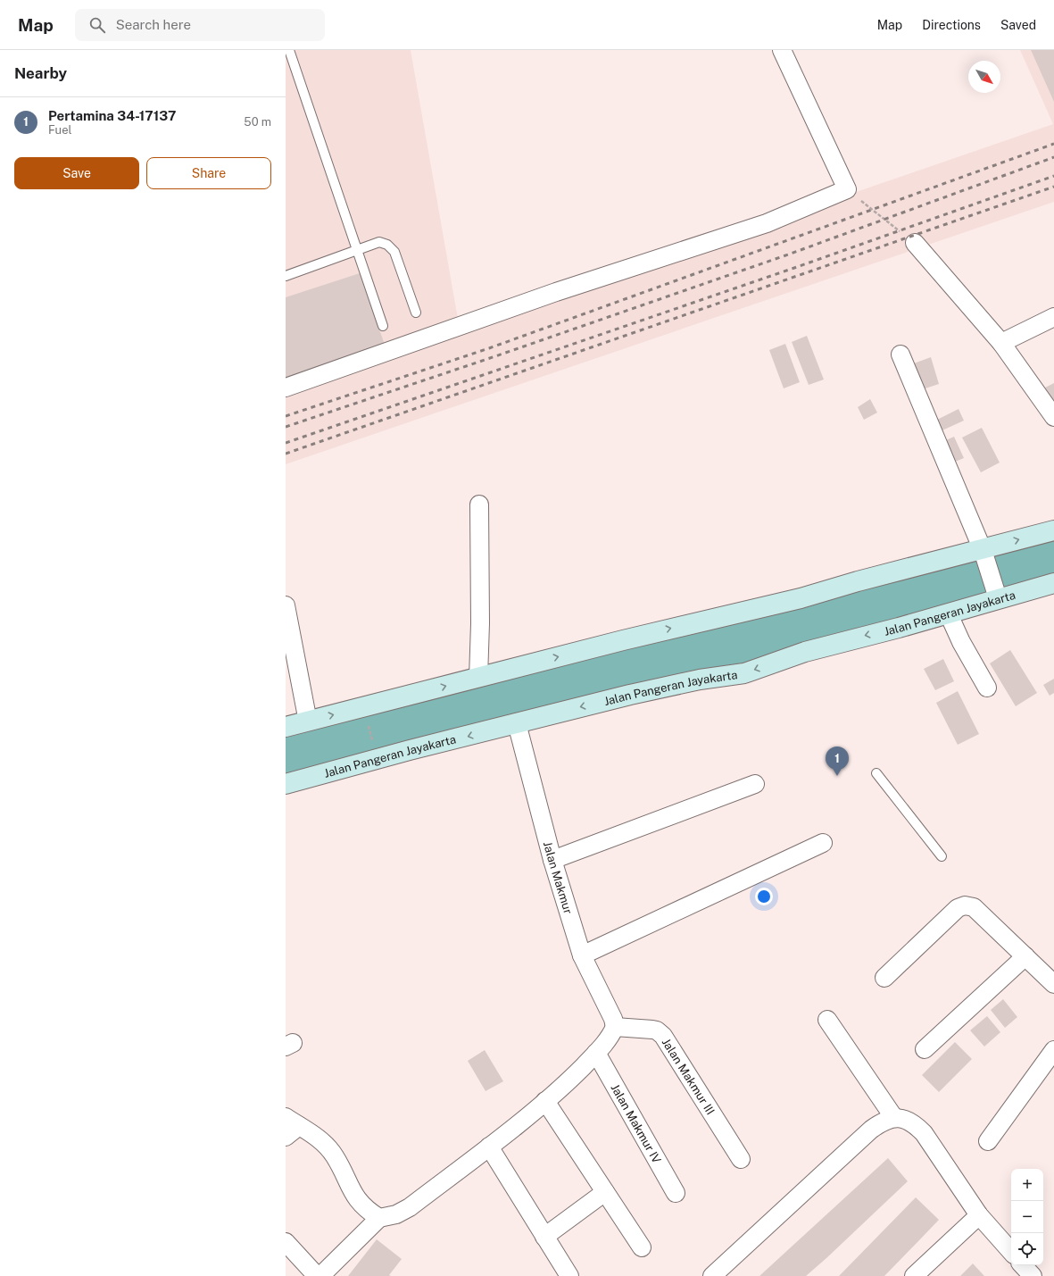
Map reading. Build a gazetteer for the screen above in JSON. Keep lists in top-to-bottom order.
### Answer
{
  "streets": {
    "street": [
      "Jalan Pangeran Jayakarta",
      "Jalan Makmur",
      "Jalan Makmur III",
      "Jalan Makmur IV"
    ]
  },
  "crossings": [
    ["Jalan Pangeran Jayakarta", "Jalan Makmur"],
    ["Jalan Makmur", "Jalan Makmur III"]
  ],
  "north": "bottom right",
  "page": {
    "header": "Map",
    "search": "Search here",
    "nav": ["Map", "Directions", "Saved"],
    "heading": "Nearby",
    "list": [
      {
        "mark": "1",
        "name": "Pertamina 34-17137",
        "note": "Fuel",
        "value": "50 m"
      }
    ],
    "buttons": ["Save", "Share"],
    "pins": "1",
    "map_buttons": ["+", "−"]
  }
}
